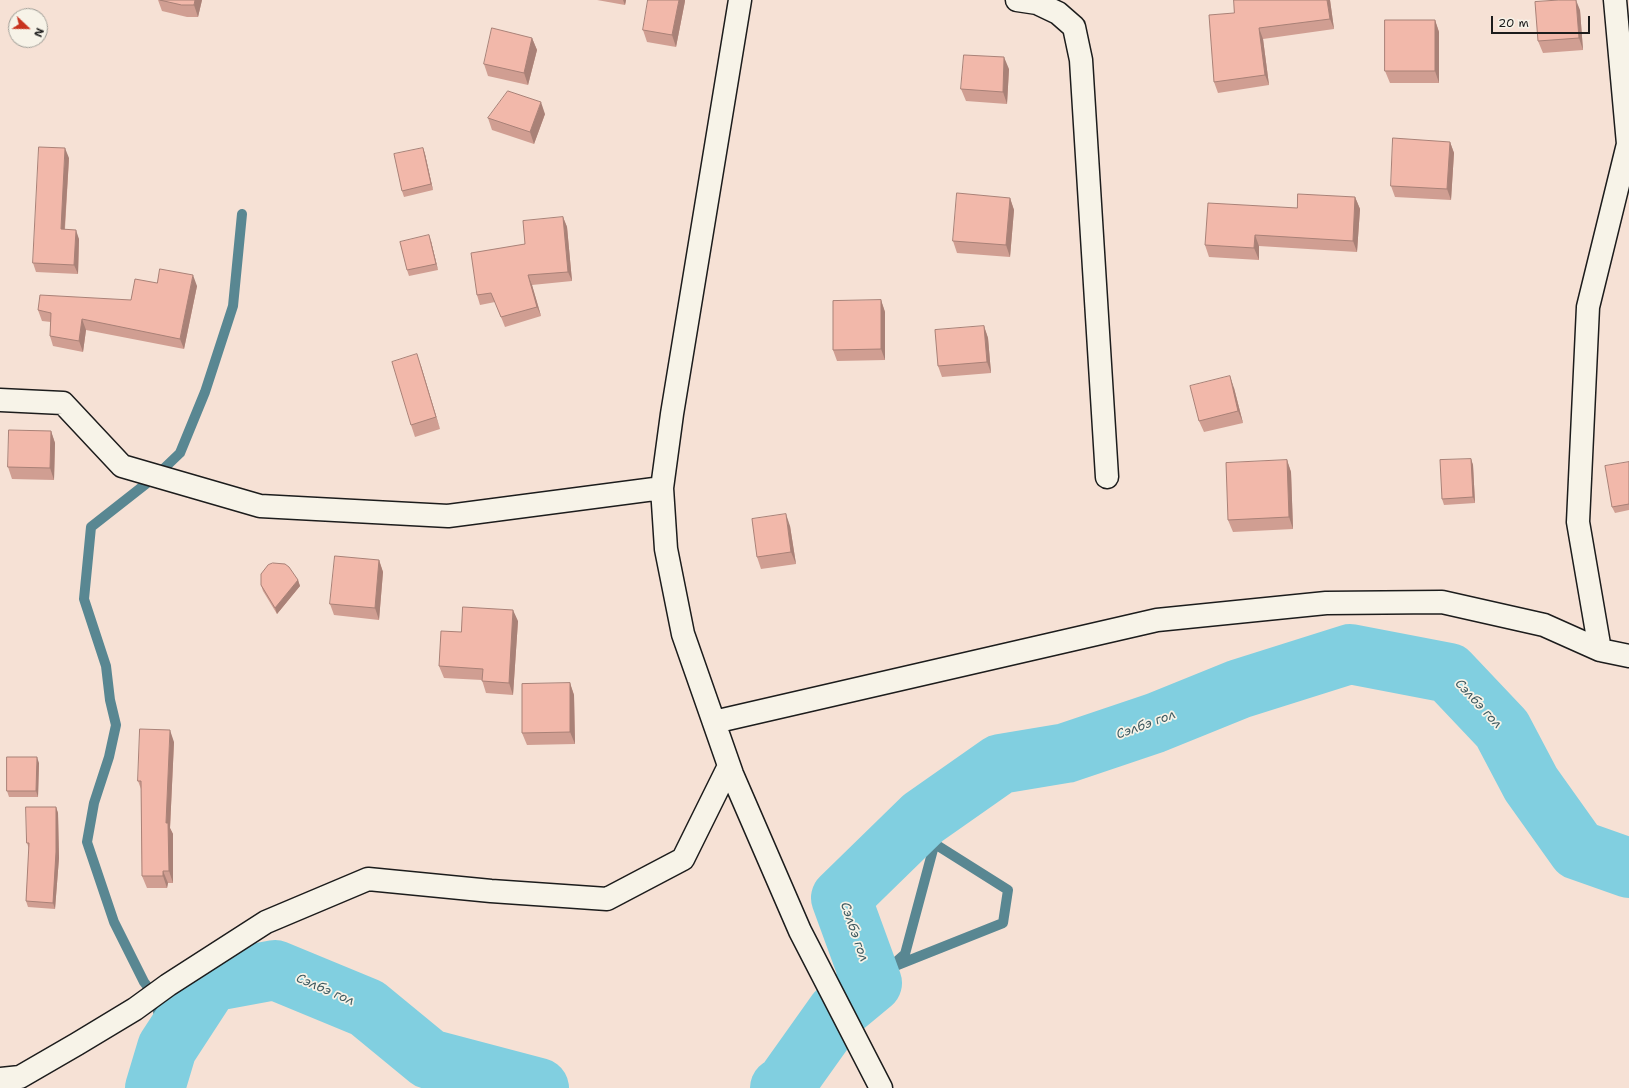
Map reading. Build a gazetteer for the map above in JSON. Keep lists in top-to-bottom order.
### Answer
{
  "water": ["Сэлбэ гол"],
  "scale_bar": "20 m",
  "north": "right"
}
